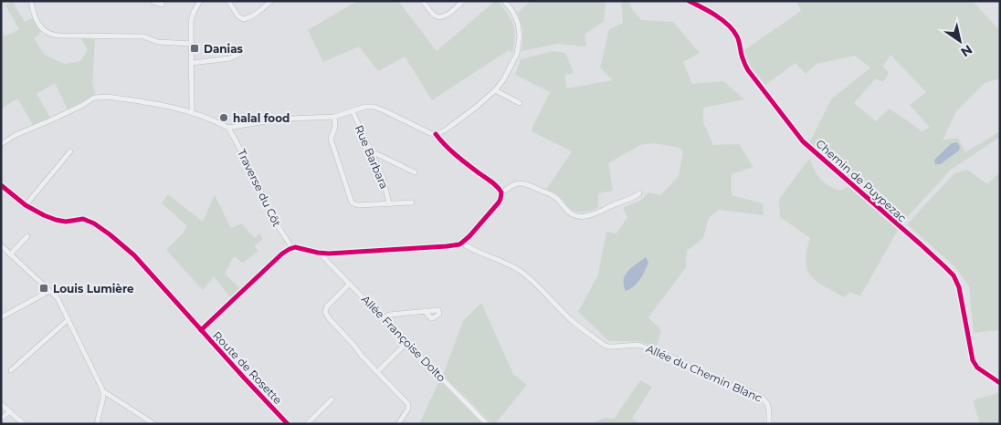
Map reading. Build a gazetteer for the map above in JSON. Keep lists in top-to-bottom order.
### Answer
{
  "streets": {
    "street": [
      "Rue Barbara",
      "Chemin de Puypezac",
      "Traverse du Côt",
      "Allée Françoise Dolto",
      "Route de Rosette",
      "Allée du Chemin Blanc"
    ]
  },
  "places": {
    "transit": ["Danias", "Louis Lumière"],
    "other": ["halal food"]
  },
  "north": "bottom right"
}
